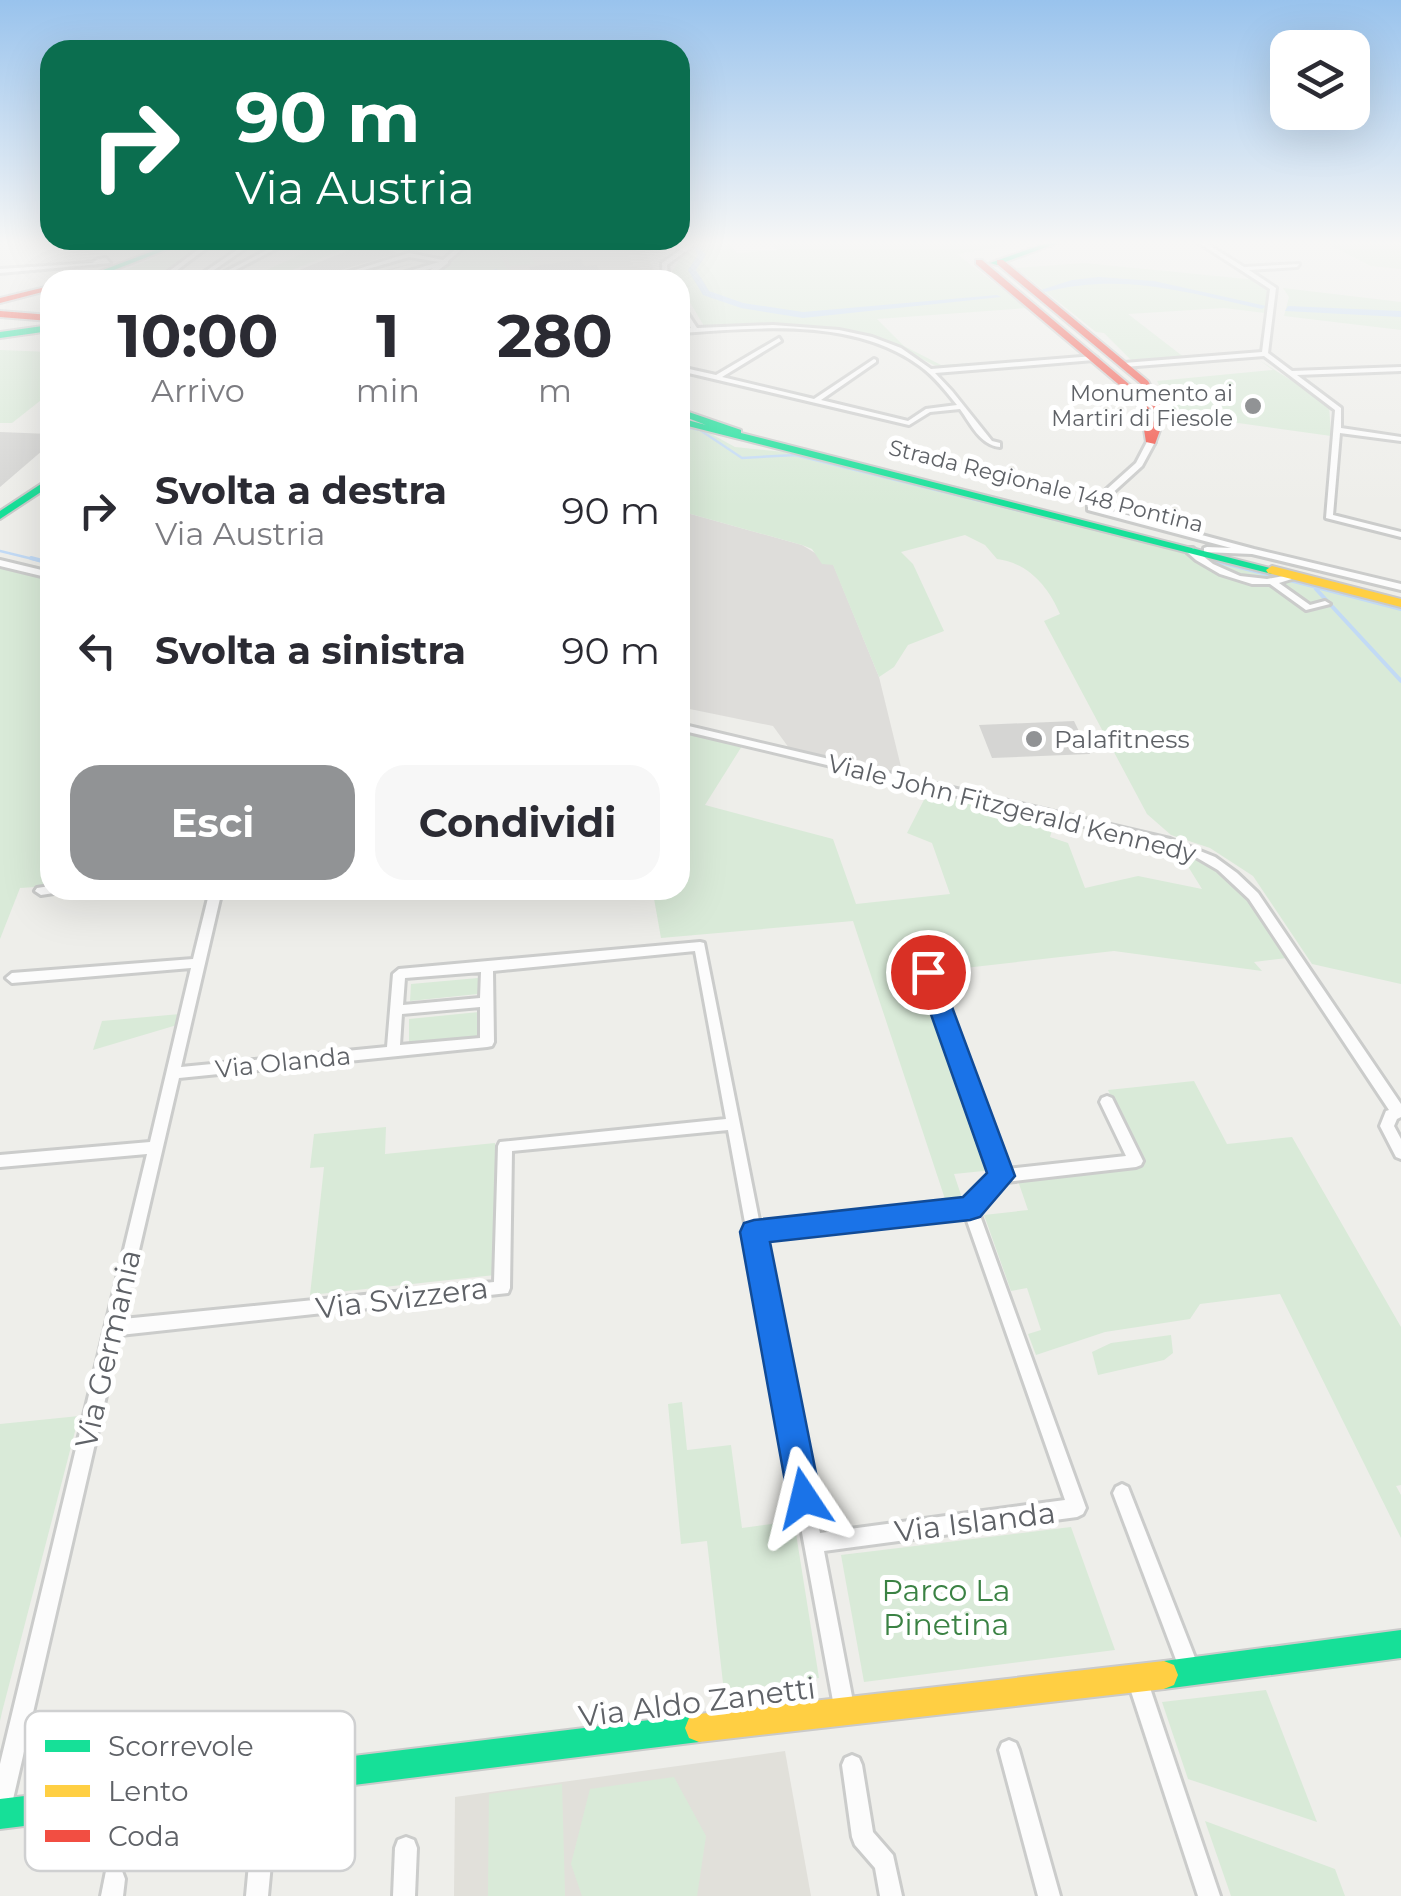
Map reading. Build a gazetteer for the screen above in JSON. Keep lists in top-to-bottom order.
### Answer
{
  "streets": {
    "street": [
      "Strada Regionale 148 Pontina",
      "Viale John Fitzgerald Kennedy",
      "Via Olanda",
      "Via Svizzera",
      "Via Germania",
      "Via Islanda",
      "Via Aldo Zanetti"
    ]
  },
  "crossings": [
    ["Via Olanda", "Via Germania"],
    ["Via Svizzera", "Via Germania"],
    ["Via Germania", "Via Aldo Zanetti"]
  ],
  "parks": ["Parco La Pinetina"],
  "places": ["Monumento ai Martiri di Fiesole", "Palafitness"],
  "legend": ["Scorrevole", "Lento", "Coda"],
  "page": {
    "turn": ["90 m", "Via Austria"],
    "eta": [
      "10:00",
      "Arrivo",
      "1",
      "min",
      "280",
      "m"
    ],
    "list": [
      {
        "name": "Svolta a destra",
        "note": "Via Austria",
        "value": "90 m"
      },
      {
        "name": "Svolta a sinistra",
        "value": "90 m"
      }
    ],
    "buttons": ["Esci", "Condividi"]
  }
}
